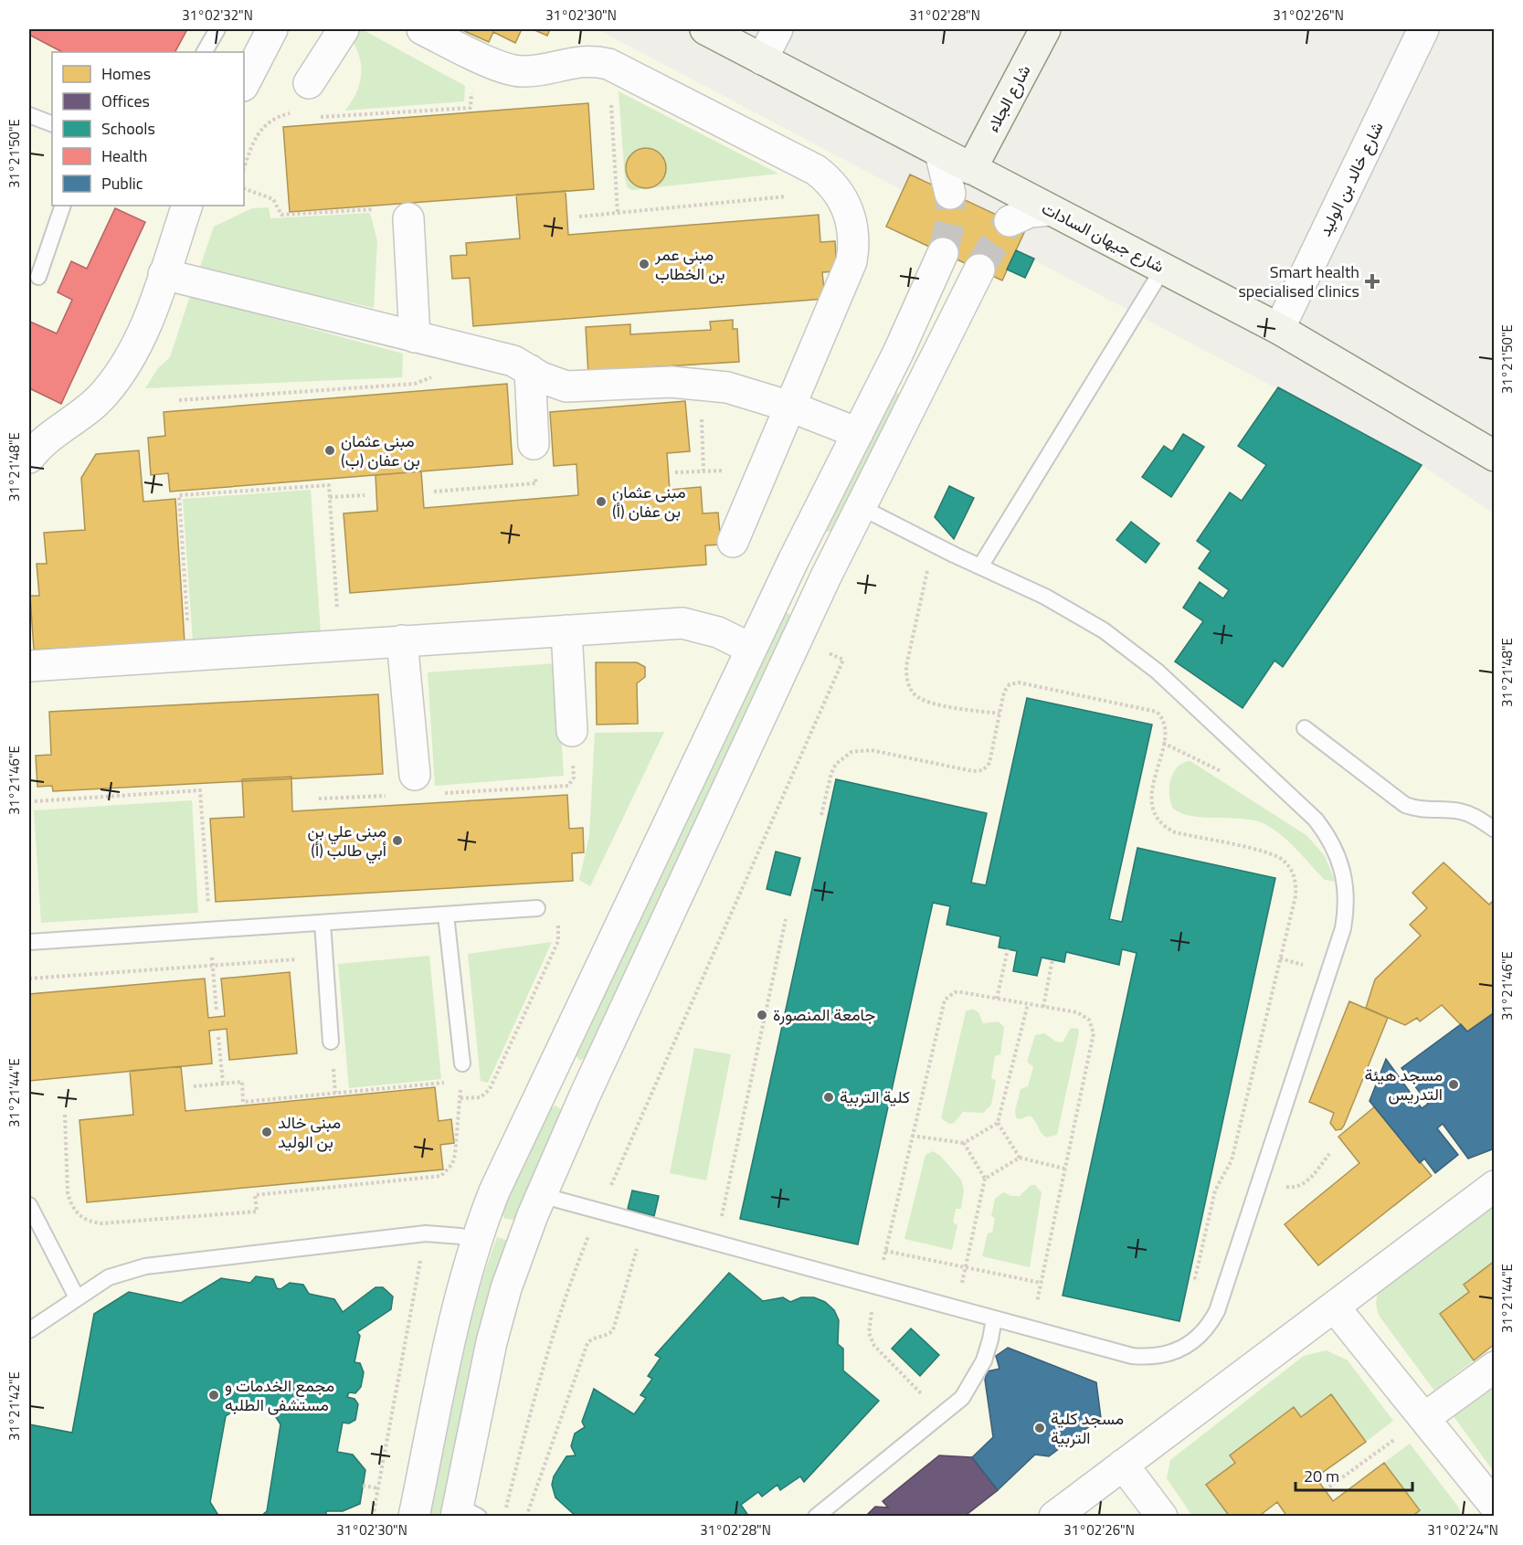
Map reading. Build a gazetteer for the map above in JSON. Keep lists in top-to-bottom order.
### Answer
{
  "streets": {
    "main road": ["شارع الجلاء", "شارع جيهان السادات"],
    "street": ["شارع خالد بن الوليد"]
  },
  "crossings": [
    ["شارع الجلاء", "شارع جيهان السادات"],
    ["شارع خالد بن الوليد", "شارع جيهان السادات"]
  ],
  "places": {
    "other": [
      "مبنى عمر بن الخطاب",
      "مبنى عثمان بن عفان (ب)",
      "مبنى عثمان بن عفان (أ)",
      "مبنى علي بن أبي طالب (أ)",
      "جامعة المنصورة",
      "مسجد هيئة التدريس",
      "كلية التربية",
      "مبنى خالد بن الوليد",
      "مجمع الخدمات و مستشفى الطلبه",
      "مسجد كلية التربية"
    ],
    "health": ["Smart health specialised clinics"]
  },
  "legend": [
    "Homes",
    "Offices",
    "Schools",
    "Health",
    "Public"
  ],
  "scale_bar": "20 m",
  "coordinates": [
    "31°02'32\"N",
    "31°02'30\"N",
    "31°02'28\"N",
    "31°02'26\"N",
    "31°21'50\"E",
    "31°21'48\"E",
    "31°21'46\"E",
    "31°21'44\"E",
    "31°21'42\"E",
    "31°02'24\"N"
  ]
}
